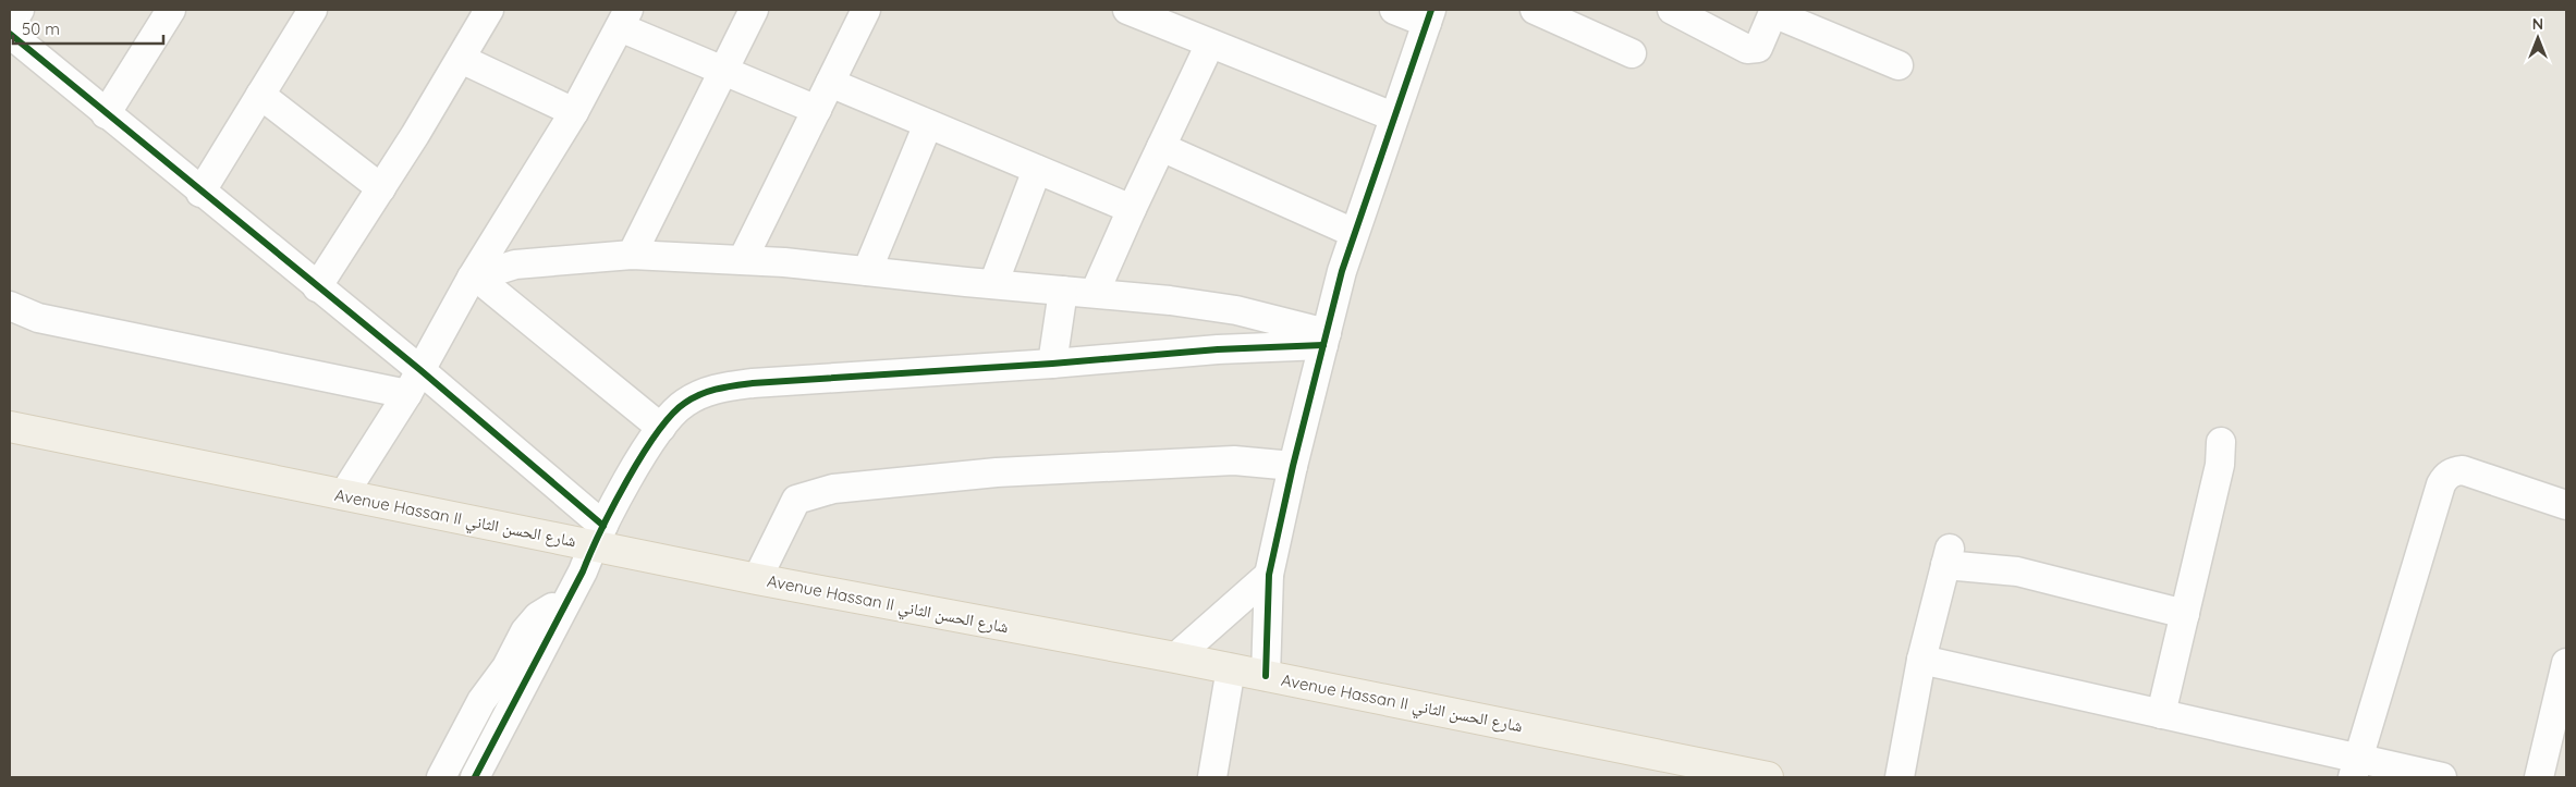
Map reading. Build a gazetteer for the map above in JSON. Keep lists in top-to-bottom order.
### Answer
{
  "streets": {
    "main road": ["Avenue Hassan II شارع الحسن الثاني"]
  },
  "scale_bar": "50 m",
  "north": "top"
}
